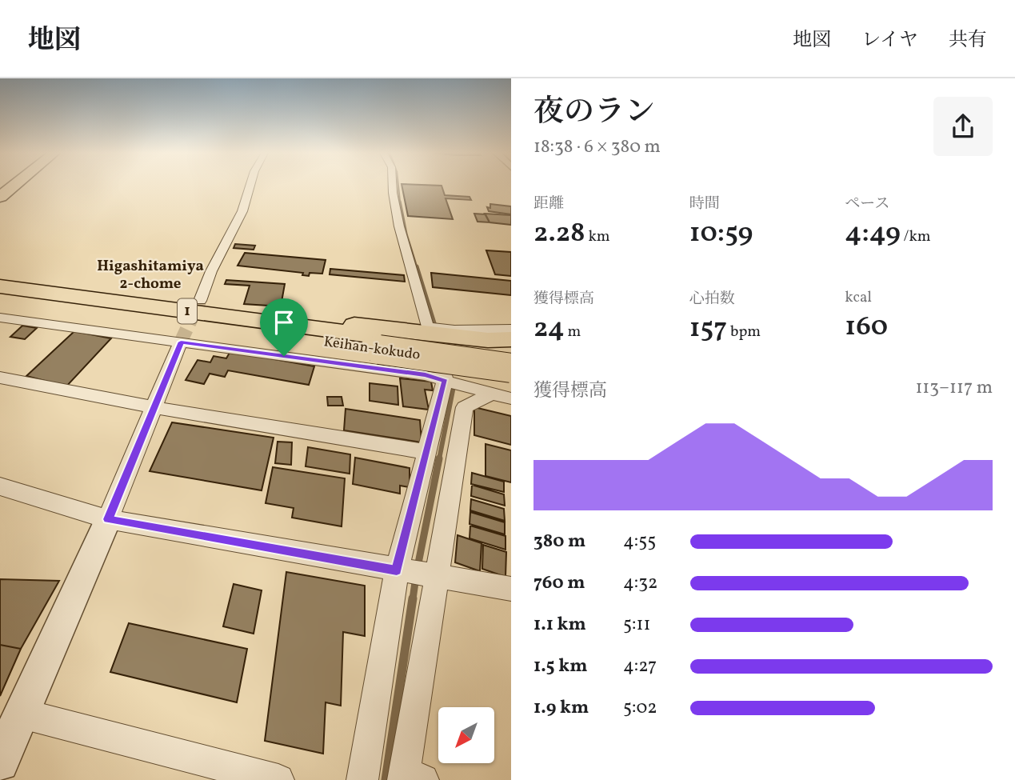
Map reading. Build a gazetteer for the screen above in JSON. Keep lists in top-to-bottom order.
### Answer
{
  "streets": {
    "highway": ["1", "Keihan-kokudo"]
  },
  "crossings": [
    ["1", "Keihan-kokudo"]
  ],
  "districts": ["Higashitamiya 2-chome"],
  "north": "bottom left",
  "page": {
    "header": "地図",
    "nav": ["地図", "レイヤ", "共有"],
    "heading": ["夜のラン", "18:38 · 6 × 380 m"],
    "stats": [
      ["距離", "2.28 km"],
      ["時間", "10:59"],
      ["ペース", "4:49 /km"],
      ["獲得標高", "24 m"],
      ["心拍数", "157 bpm"],
      ["kcal", "160"]
    ],
    "chart": ["獲得標高", "113–117 m"],
    "list": [
      {
        "name": "380 m",
        "note": "4:55"
      },
      {
        "name": "760 m",
        "note": "4:32"
      },
      {
        "name": "1.1 km",
        "note": "5:11"
      },
      {
        "name": "1.5 km",
        "note": "4:27"
      },
      {
        "name": "1.9 km",
        "note": "5:02"
      }
    ]
  }
}
